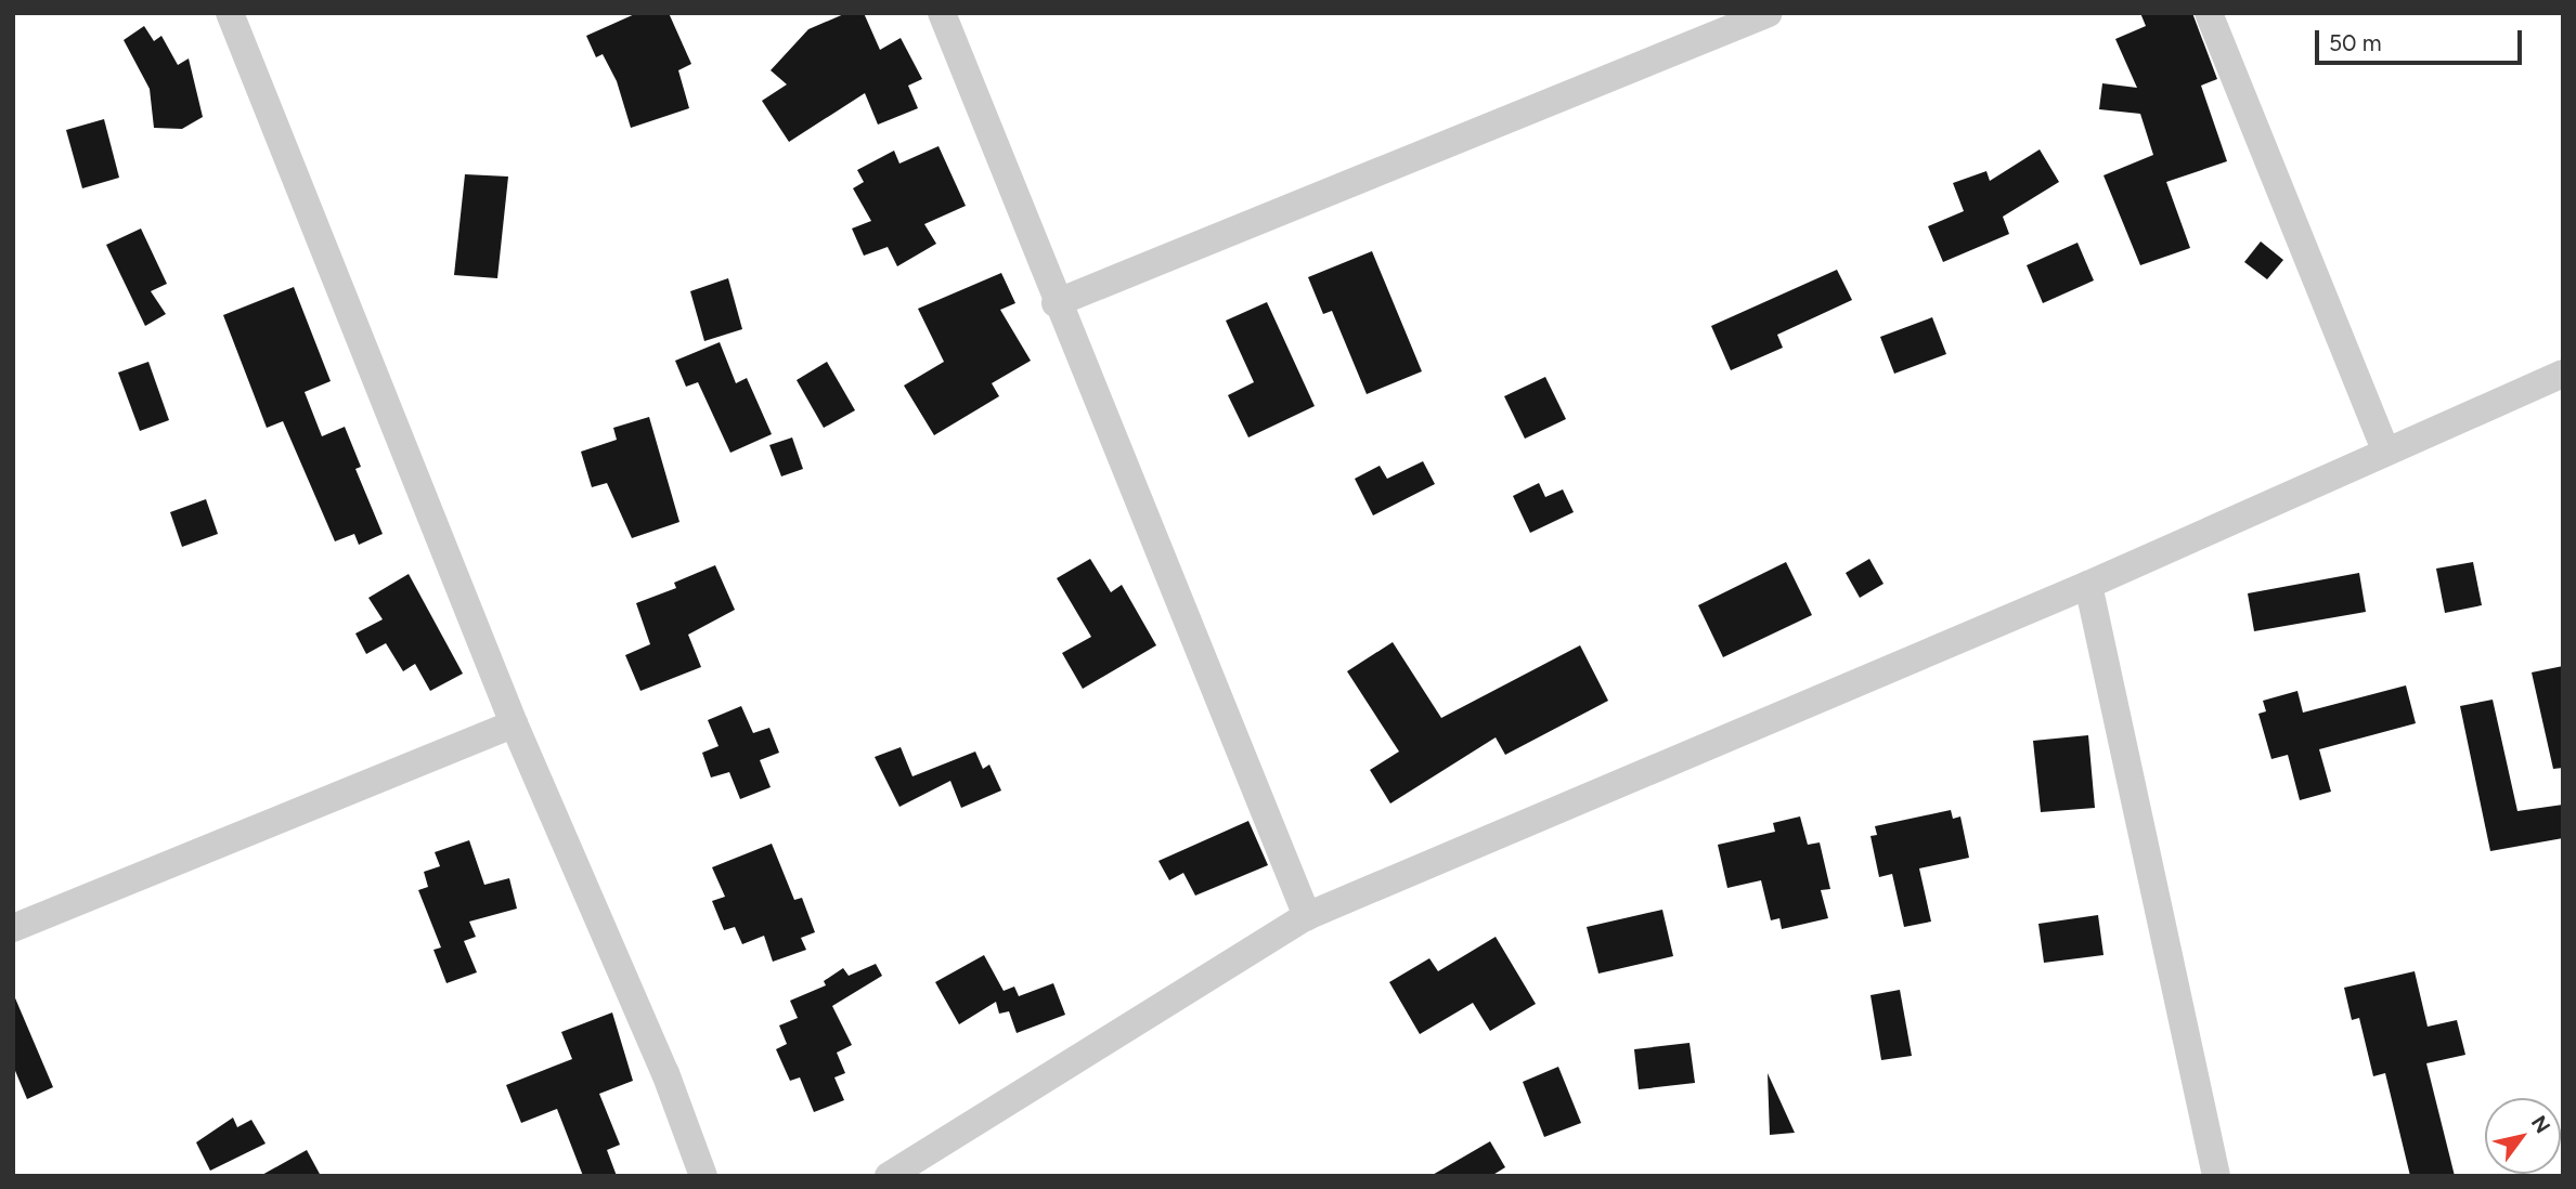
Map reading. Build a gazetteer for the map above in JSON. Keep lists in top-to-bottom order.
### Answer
{
  "scale_bar": "50 m",
  "north": "top right"
}
